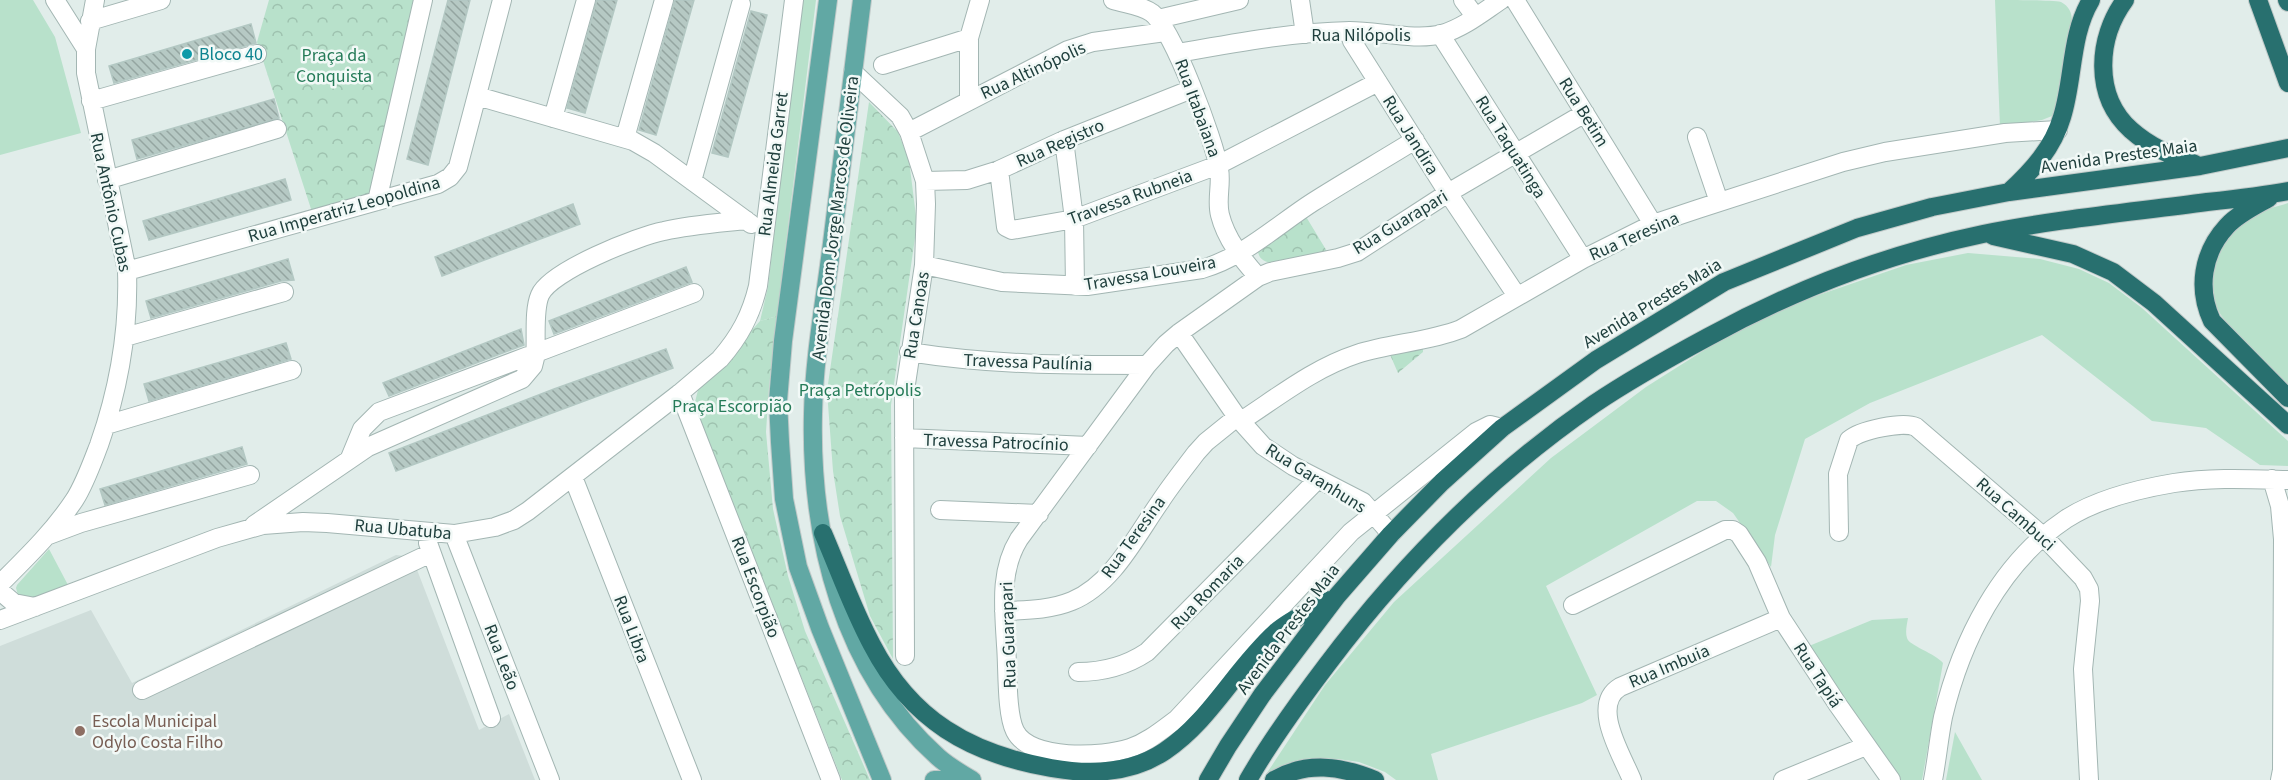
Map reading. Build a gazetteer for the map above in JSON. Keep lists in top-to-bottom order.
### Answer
{
  "streets": {
    "highway": ["Avenida Prestes Maia"],
    "main road": ["Avenida Dom Jorge Marcos de Oliveira"],
    "street": [
      "Rua Nilópolis",
      "Rua Altinópolis",
      "Rua Itabaiana",
      "Rua Betim",
      "Rua Jandira",
      "Rua Registro",
      "Rua Taquatinga",
      "Rua Almeida Garret",
      "Travessa Rubneia",
      "Rua Antônio Cubas",
      "Rua Imperatriz Leopoldina",
      "Rua Guarapari",
      "Rua Teresina",
      "Travessa Louveira",
      "Rua Canoas",
      "Travessa Paulínia",
      "Travessa Patrocínio",
      "Rua Garanhuns",
      "Rua Cambuci",
      "Rua Ubatuba",
      "Rua Escorpião",
      "Rua Romaria",
      "Rua Libra",
      "Rua Leão",
      "Rua Imbuia",
      "Rua Tapiá"
    ]
  },
  "crossings": [
    ["Rua Nilópolis", "Rua Itabaiana"],
    ["Rua Nilópolis", "Rua Jandira"],
    ["Rua Nilópolis", "Rua Taquatinga"],
    ["Rua Altinópolis", "Rua Itabaiana"],
    ["Rua Altinópolis", "Rua Canoas"],
    ["Rua Itabaiana", "Rua Registro"],
    ["Rua Itabaiana", "Travessa Rubneia"],
    ["Rua Itabaiana", "Rua Guarapari"],
    ["Rua Itabaiana", "Travessa Louveira"],
    ["Rua Betim", "Rua Guarapari"],
    ["Rua Betim", "Rua Teresina"],
    ["Rua Jandira", "Travessa Rubneia"],
    ["Rua Jandira", "Rua Guarapari"],
    ["Rua Jandira", "Rua Teresina"],
    ["Rua Jandira", "Travessa Louveira"],
    ["Rua Registro", "Travessa Rubneia"],
    ["Rua Registro", "Rua Canoas"],
    ["Rua Taquatinga", "Rua Guarapari"],
    ["Rua Taquatinga", "Rua Teresina"],
    ["Avenida Prestes Maia", "Rua Guarapari"],
    ["Avenida Prestes Maia", "Rua Garanhuns"],
    ["Rua Almeida Garret", "Rua Ubatuba"],
    ["Rua Antônio Cubas", "Rua Imperatriz Leopoldina"],
    ["Avenida Dom Jorge Marcos de Oliveira", "Rua Canoas"],
    ["Rua Guarapari", "Rua Teresina"],
    ["Rua Guarapari", "Travessa Paulínia"],
    ["Rua Guarapari", "Travessa Patrocínio"],
    ["Rua Guarapari", "Rua Garanhuns"],
    ["Rua Teresina", "Rua Garanhuns"],
    ["Travessa Louveira", "Rua Canoas"],
    ["Rua Canoas", "Travessa Paulínia"],
    ["Rua Canoas", "Travessa Patrocínio"],
    ["Rua Garanhuns", "Rua Romaria"],
    ["Rua Ubatuba", "Rua Escorpião"],
    ["Rua Ubatuba", "Rua Libra"],
    ["Rua Ubatuba", "Rua Leão"],
    ["Rua Imbuia", "Rua Tapiá"]
  ],
  "parks": ["Praça da Conquista", "Praça Petrópolis", "Praça Escorpião"],
  "places": ["Bloco 40", "Escola Municipal Odylo Costa Filho"]
}
